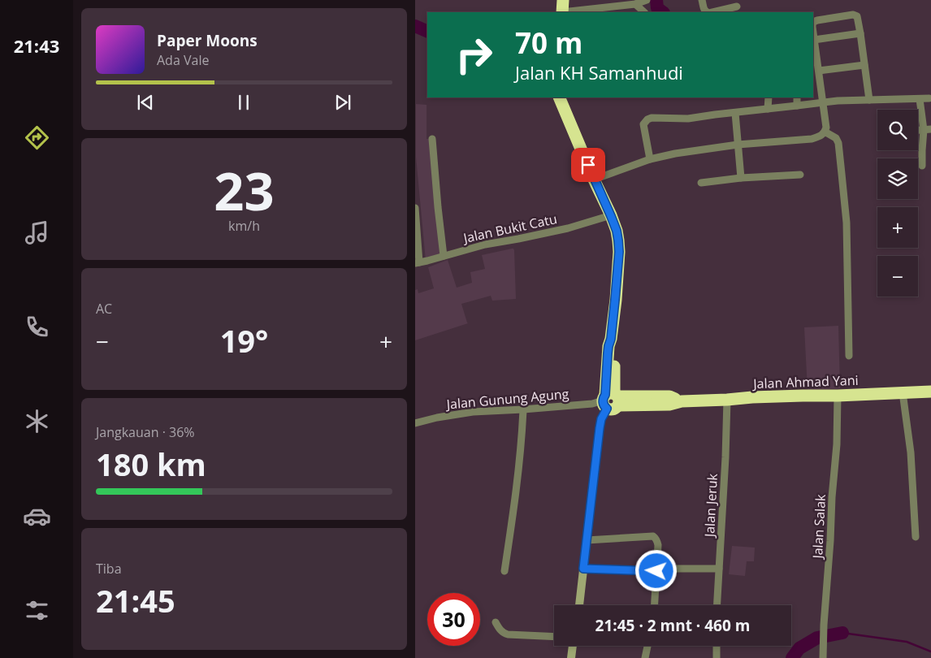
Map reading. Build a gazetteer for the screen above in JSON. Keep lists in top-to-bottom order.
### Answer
{
  "streets": {
    "highway": ["Jalan Ahmad Yani"],
    "street": [
      "Jalan Bukit Catu",
      "Jalan Gunung Agung",
      "Jalan Jeruk",
      "Jalan Salak"
    ]
  },
  "crossings": [
    ["Jalan Ahmad Yani", "Jalan Gunung Agung"],
    ["Jalan Ahmad Yani", "Jalan Jeruk"],
    ["Jalan Ahmad Yani", "Jalan Salak"]
  ],
  "page": {
    "tabs": "21:43",
    "turn": ["70 m", "Jalan KH Samanhudi"],
    "song": ["Paper Moons", "Ada Vale"],
    "map_buttons": ["+", "−"],
    "tile": [
      ["23", "km/h"],
      "AC",
      ["Jangkauan · 36%", "180 km"],
      ["Tiba", "21:45"]
    ],
    "heat": ["−", "19°", "+"],
    "limit": "30",
    "trip": "21:45 · 2 mnt · 460 m"
  }
}
